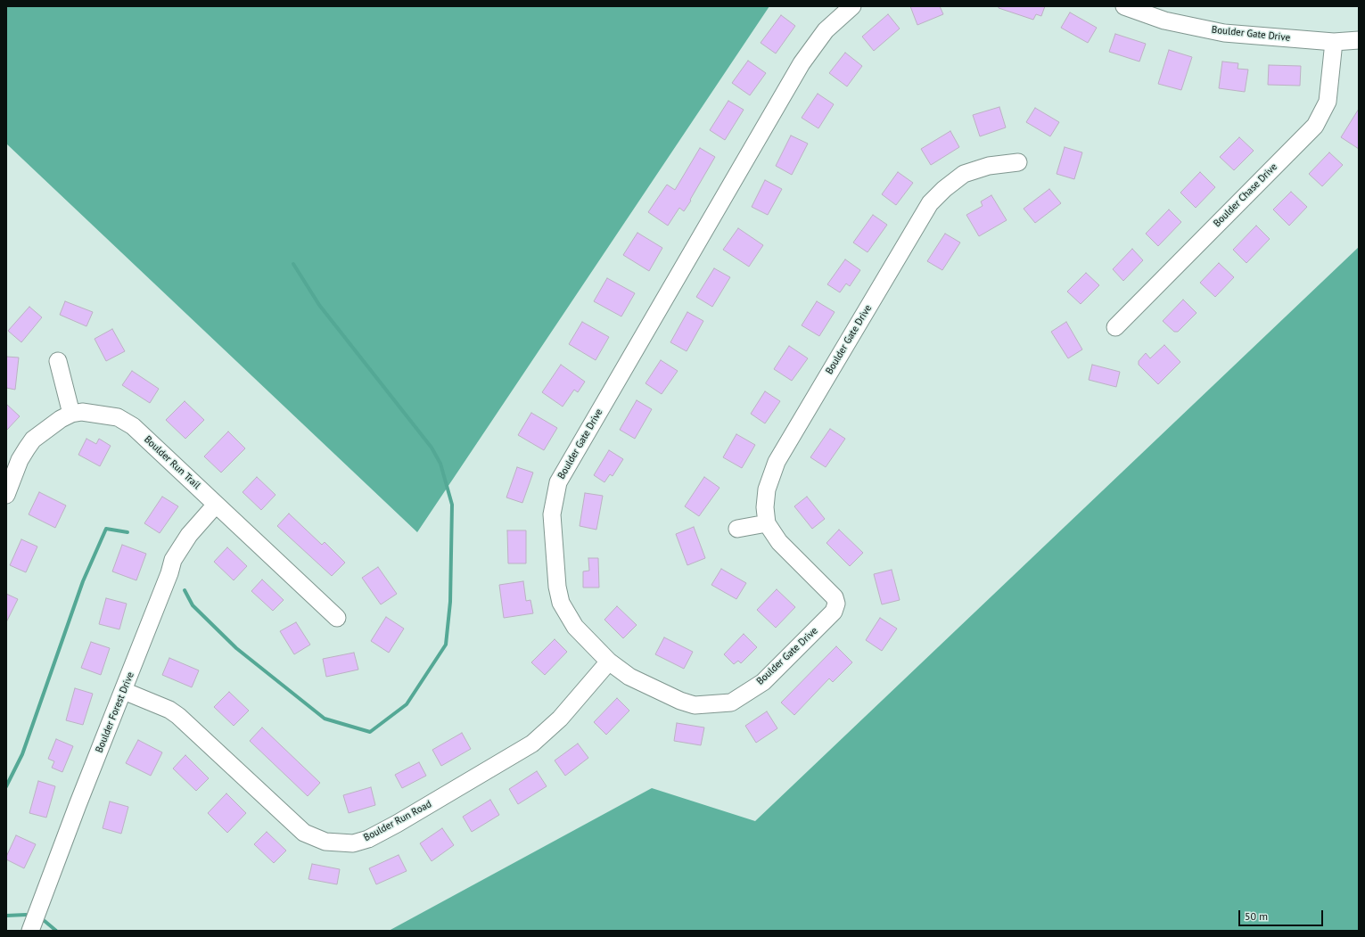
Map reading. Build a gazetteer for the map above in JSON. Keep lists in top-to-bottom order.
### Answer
{
  "streets": {
    "street": [
      "Boulder Gate Drive",
      "Boulder Chase Drive",
      "Boulder Run Trail",
      "Boulder Forest Drive",
      "Boulder Run Road"
    ]
  },
  "crossings": [
    ["Boulder Gate Drive", "Boulder Chase Drive"],
    ["Boulder Gate Drive", "Boulder Run Road"],
    ["Boulder Run Trail", "Boulder Forest Drive"],
    ["Boulder Forest Drive", "Boulder Run Road"]
  ],
  "scale_bar": "50 m"
}
